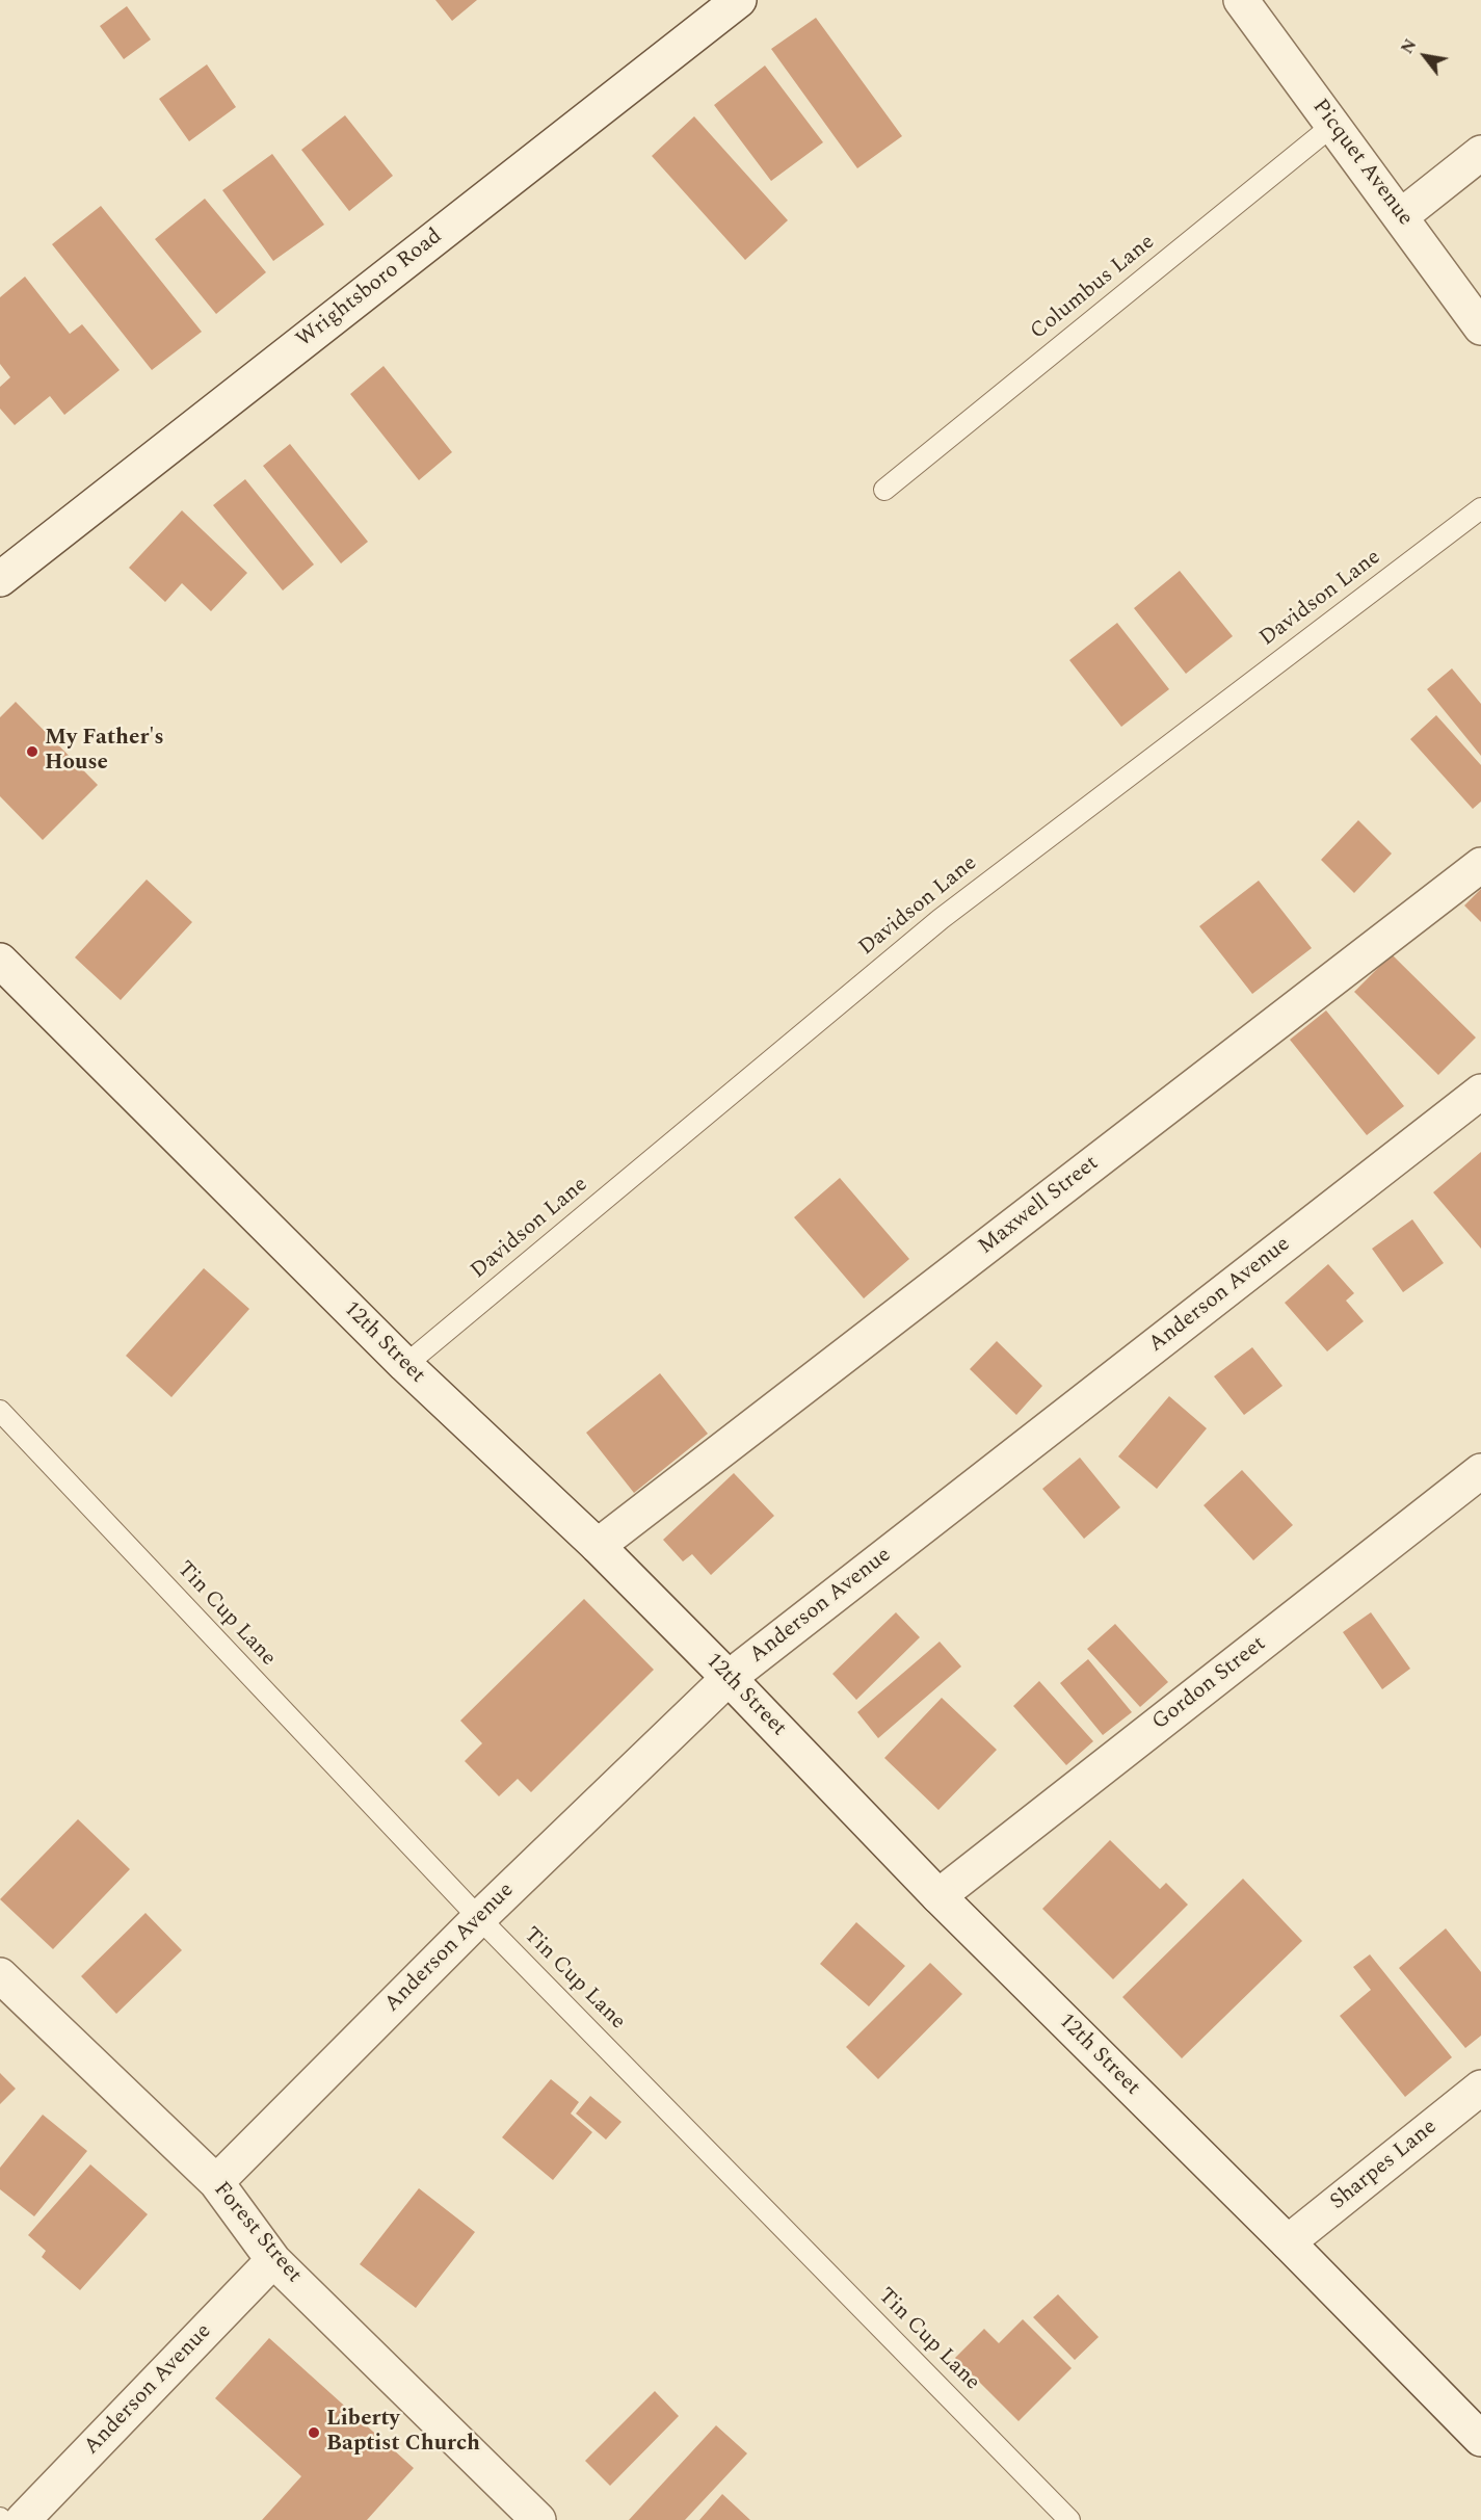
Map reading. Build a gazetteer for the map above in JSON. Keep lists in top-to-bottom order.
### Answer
{
  "streets": {
    "street": [
      "Picquet Avenue",
      "Wrightsboro Road",
      "Maxwell Street",
      "Anderson Avenue",
      "12th Street",
      "Gordon Street",
      "Sharpes Lane",
      "Forest Street"
    ],
    "lane": ["Columbus Lane", "Davidson Lane", "Tin Cup Lane"]
  },
  "crossings": [
    ["Picquet Avenue", "Columbus Lane"],
    ["Davidson Lane", "12th Street"],
    ["Maxwell Street", "12th Street"],
    ["Anderson Avenue", "12th Street"],
    ["Anderson Avenue", "Tin Cup Lane"],
    ["Anderson Avenue", "Forest Street"],
    ["12th Street", "Gordon Street"],
    ["12th Street", "Sharpes Lane"]
  ],
  "places": ["My Father's House", "Liberty Baptist Church"],
  "north": "top left"
}
